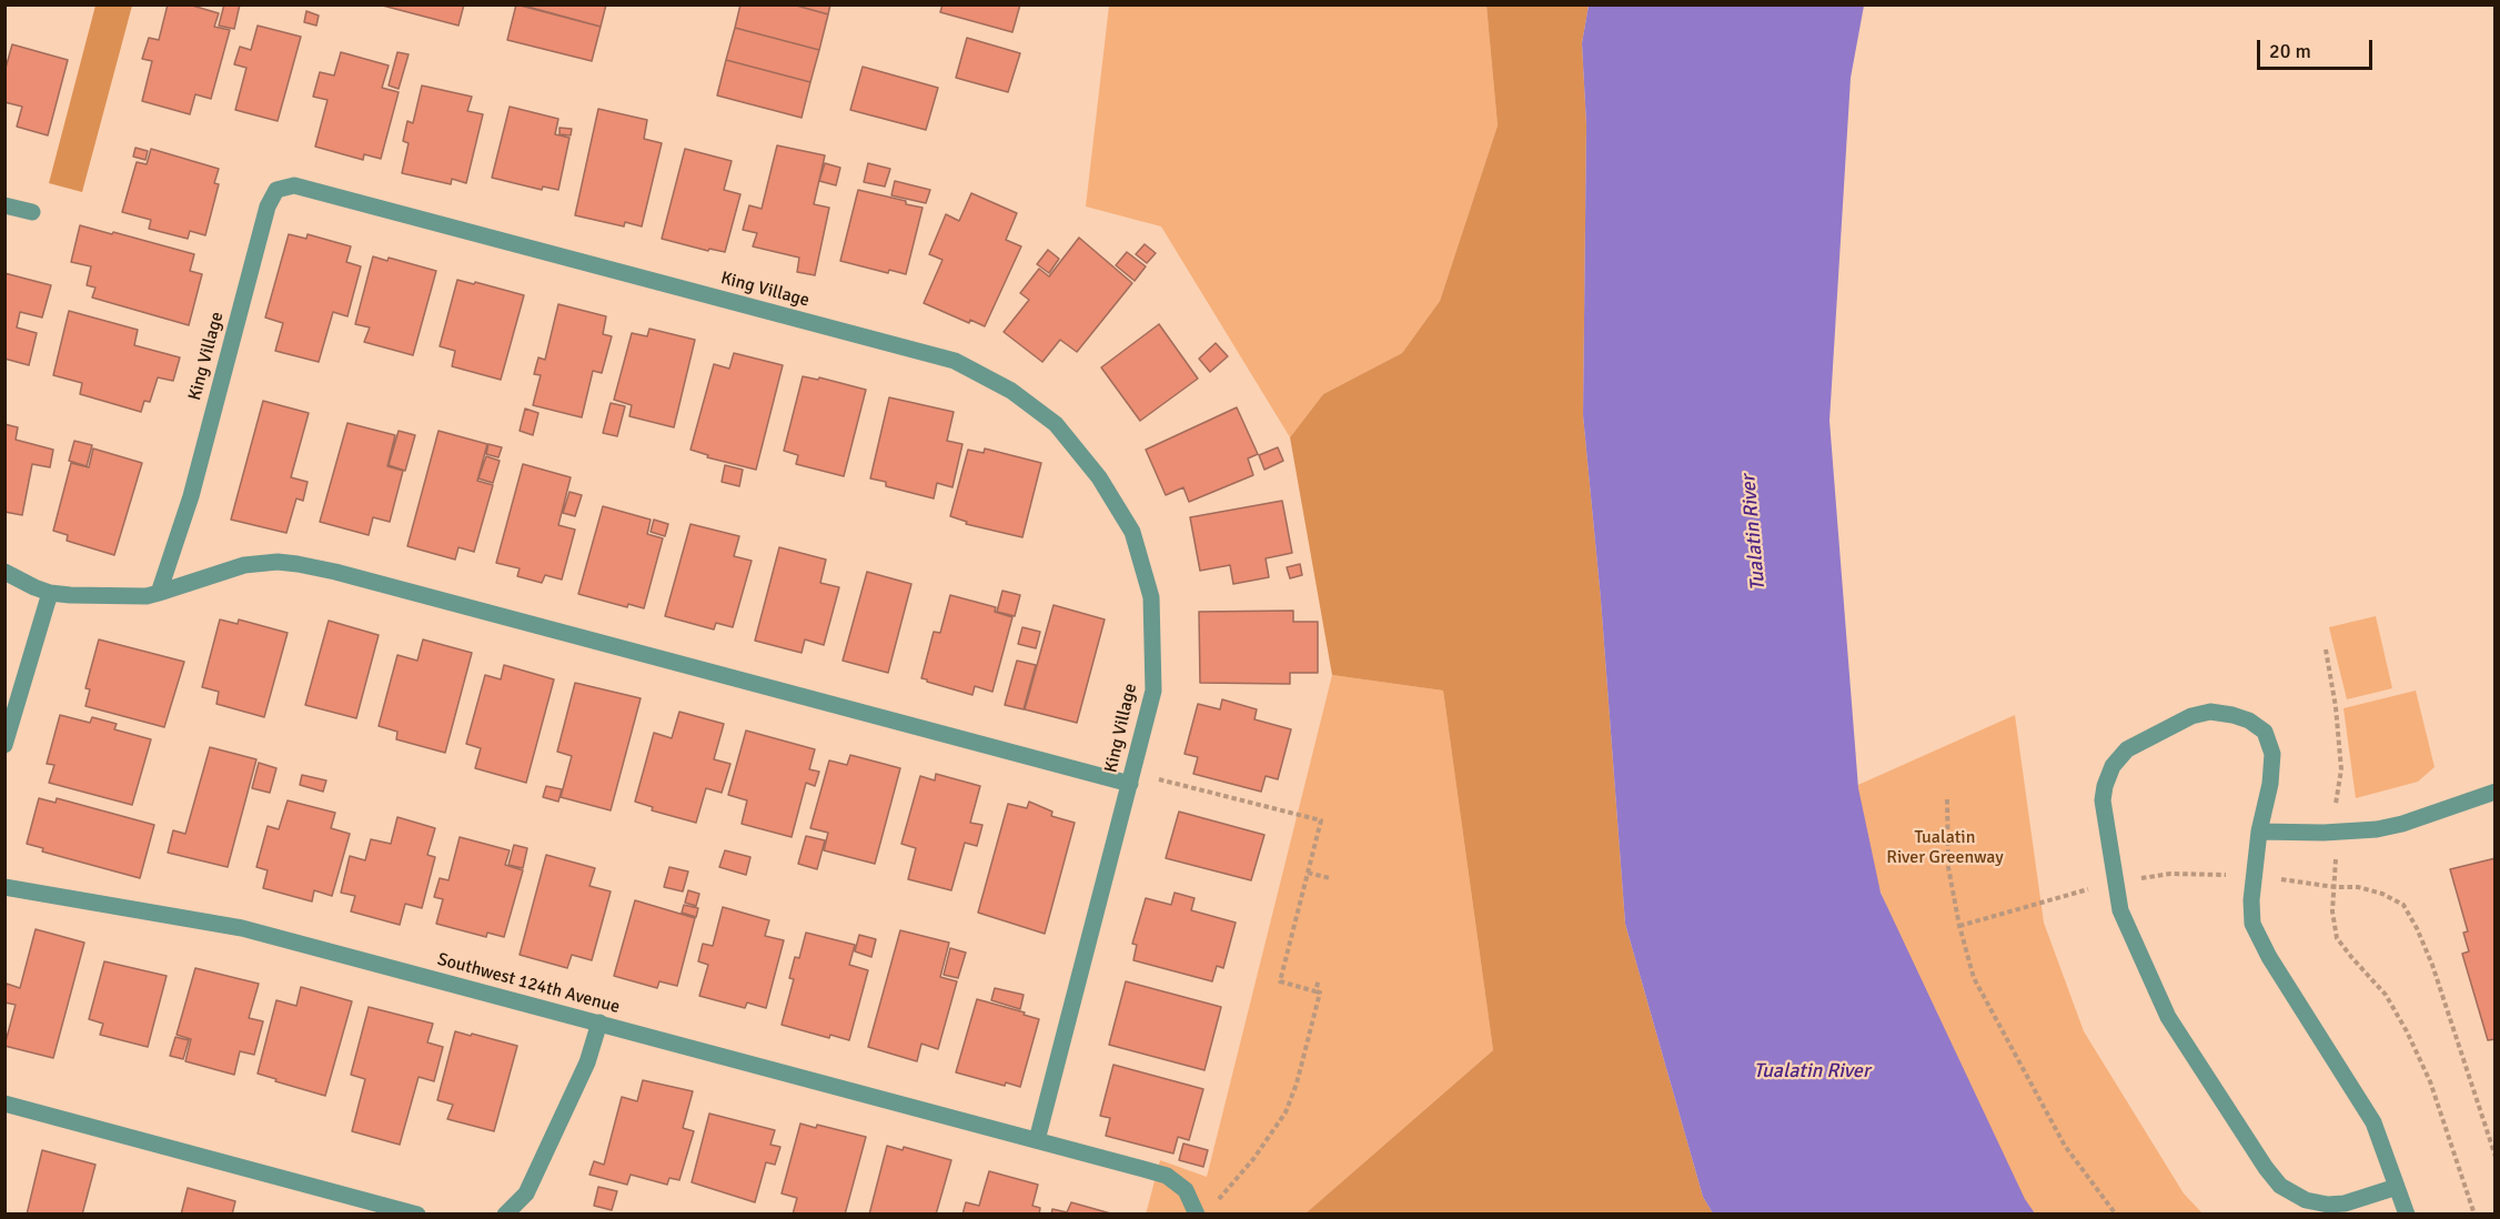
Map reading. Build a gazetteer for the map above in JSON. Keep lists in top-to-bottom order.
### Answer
{
  "streets": {
    "street": ["King Village", "Southwest 124th Avenue"]
  },
  "crossings": [
    ["King Village", "Southwest 124th Avenue"]
  ],
  "water": ["Tualatin River"],
  "parks": ["Tualatin River Greenway"],
  "scale_bar": "20 m"
}
